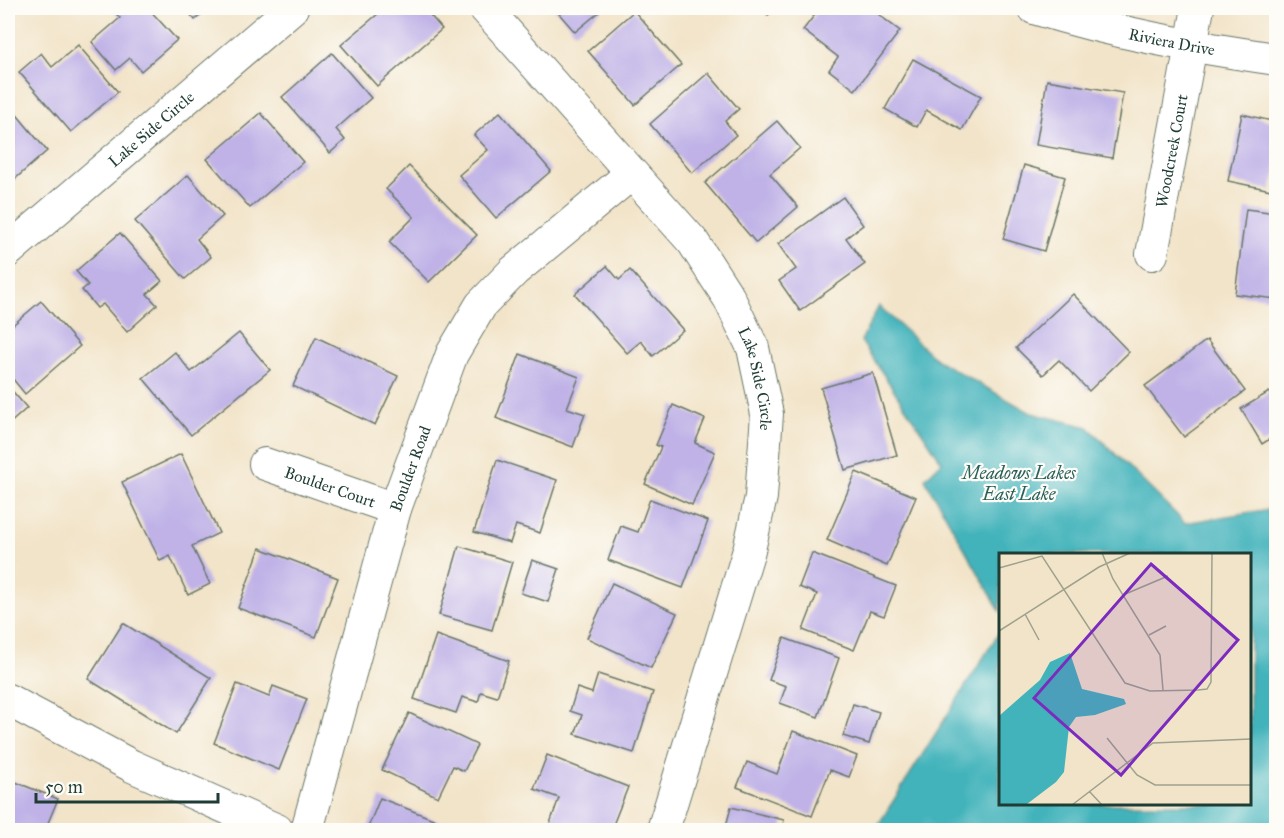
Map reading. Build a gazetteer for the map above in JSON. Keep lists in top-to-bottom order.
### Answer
{
  "streets": {
    "street": [
      "Riviera Drive",
      "Lake Side Circle",
      "Woodcreek Court",
      "Boulder Road",
      "Boulder Court"
    ]
  },
  "crossings": [
    ["Riviera Drive", "Woodcreek Court"],
    ["Lake Side Circle", "Boulder Road"],
    ["Boulder Road", "Boulder Court"]
  ],
  "water": ["Meadows Lakes East Lake"],
  "scale_bar": "50 m"
}
